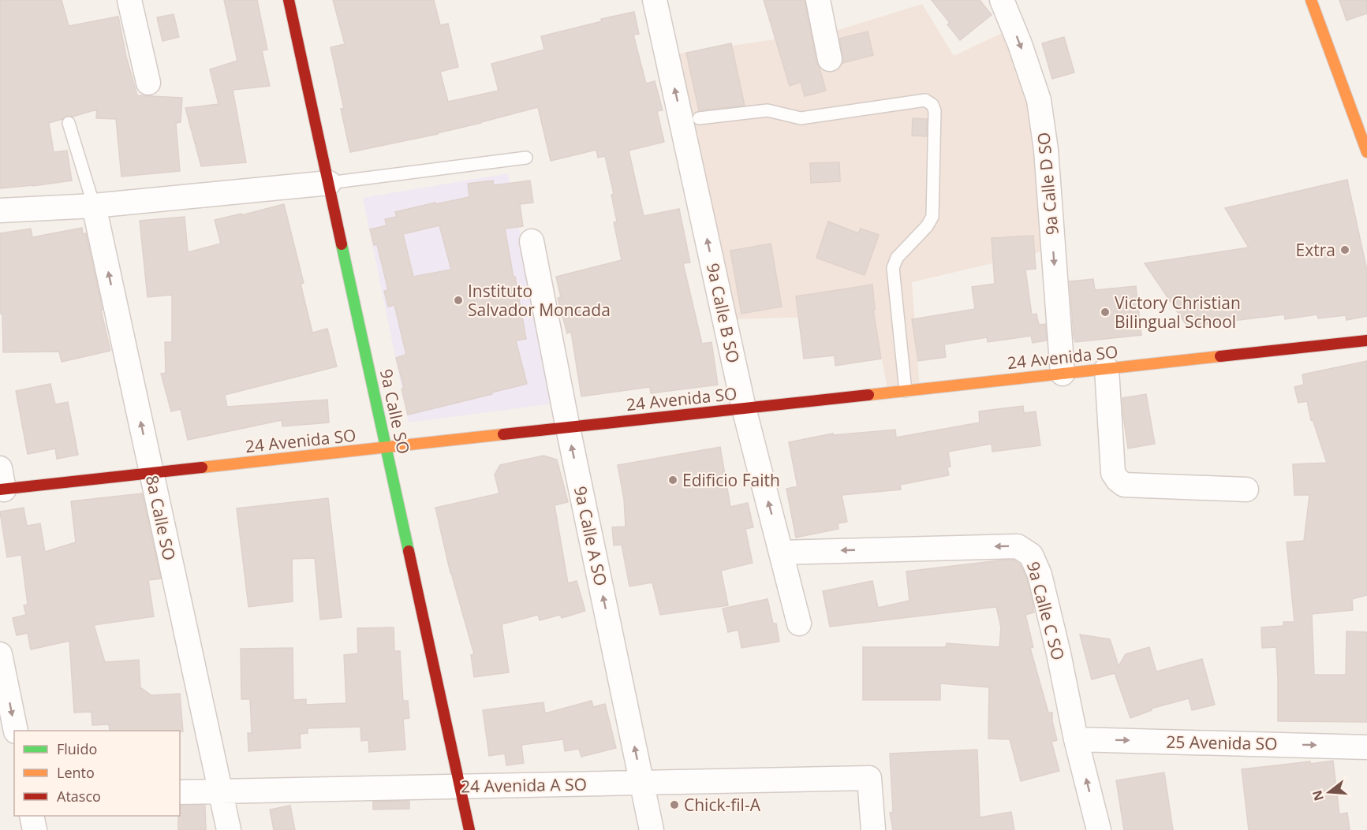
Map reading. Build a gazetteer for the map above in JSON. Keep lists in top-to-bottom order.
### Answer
{
  "streets": {
    "street": [
      "9a Calle D SO",
      "9a Calle B SO",
      "24 Avenida SO",
      "9a Calle SO",
      "8a Calle SO",
      "9a Calle A SO",
      "9a Calle C SO",
      "25 Avenida SO",
      "24 Avenida A SO"
    ]
  },
  "crossings": [
    ["9a Calle D SO", "24 Avenida SO"],
    ["9a Calle B SO", "24 Avenida SO"],
    ["9a Calle B SO", "9a Calle C SO"],
    ["24 Avenida SO", "9a Calle SO"],
    ["24 Avenida SO", "8a Calle SO"],
    ["24 Avenida SO", "9a Calle A SO"],
    ["9a Calle SO", "24 Avenida A SO"],
    ["8a Calle SO", "24 Avenida A SO"],
    ["9a Calle A SO", "24 Avenida A SO"],
    ["9a Calle C SO", "25 Avenida SO"]
  ],
  "one_way": [
    "9a Calle D SO",
    "9a Calle B SO",
    "8a Calle SO",
    "9a Calle A SO",
    "25 Avenida SO"
  ],
  "places": [
    "Extra",
    "Instituto Salvador Moncada",
    "Victory Christian Bilingual School",
    "Edificio Faith",
    "Chick-fil-A"
  ],
  "legend": ["Fluido", "Lento", "Atasco"],
  "north": "left"
}
